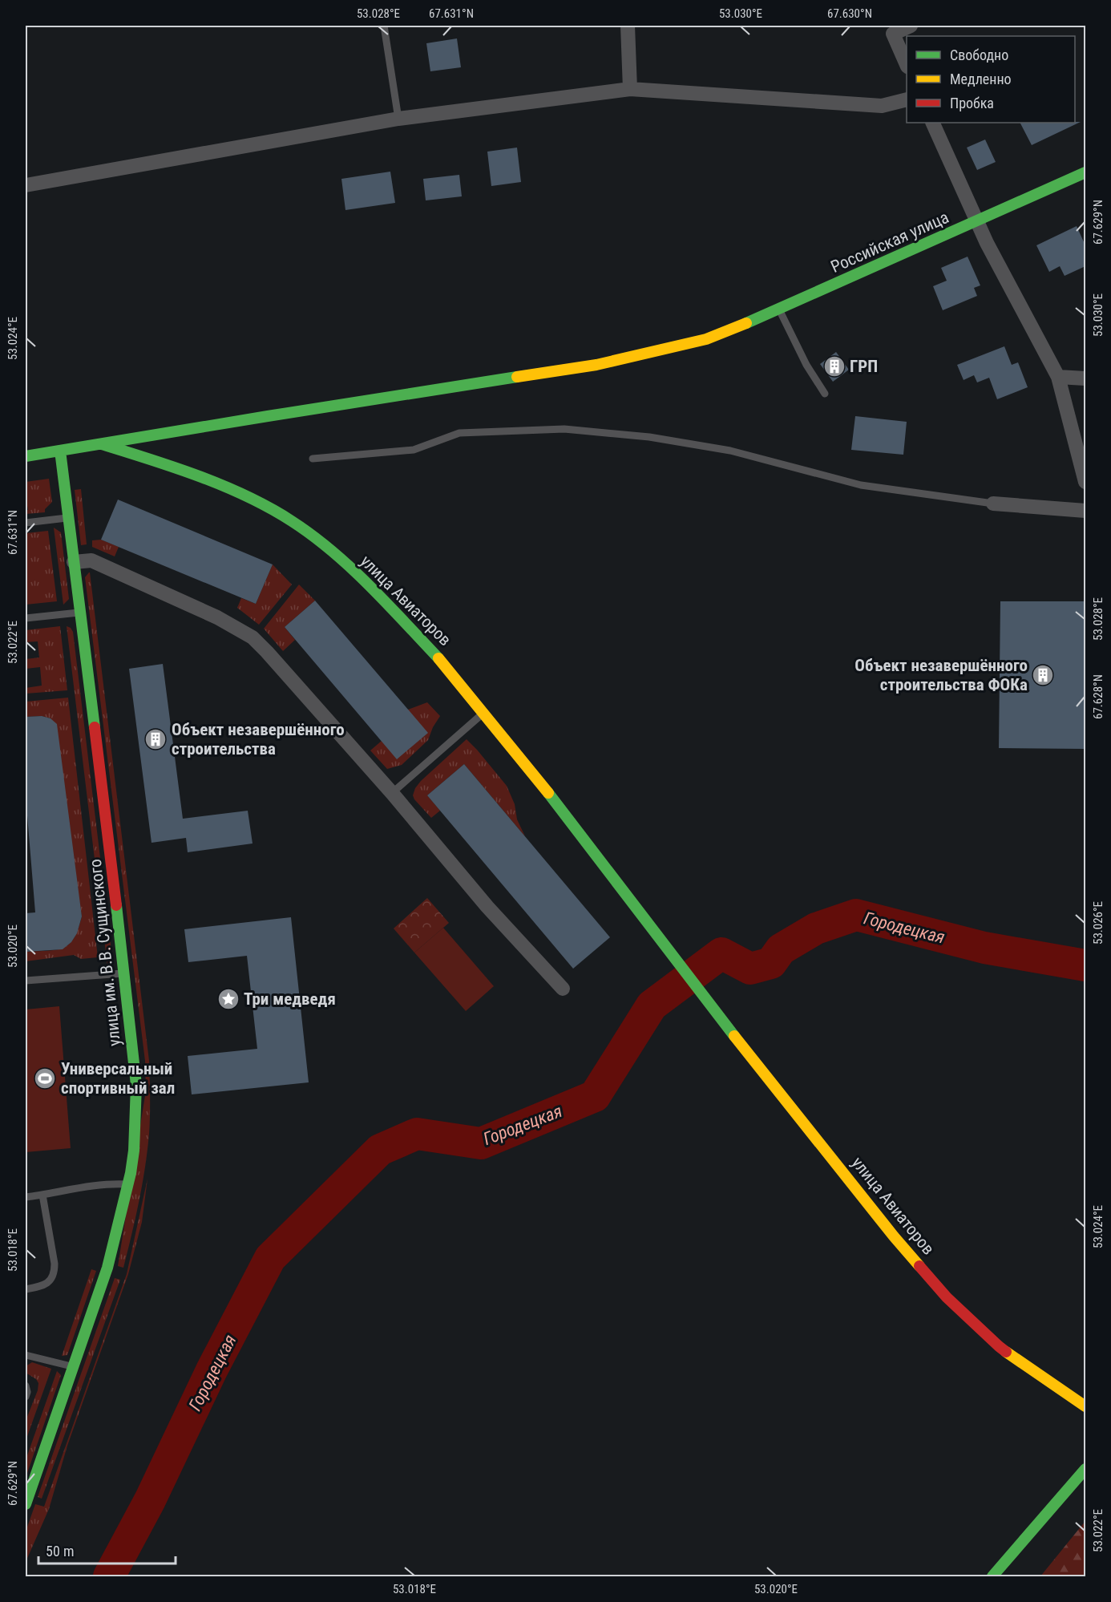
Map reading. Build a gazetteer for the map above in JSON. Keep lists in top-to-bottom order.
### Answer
{
  "streets": {
    "street": ["Российская улица", "улица Авиаторов", "улица им. В.В. Сущинского"]
  },
  "crossings": [
    ["Российская улица", "улица Авиаторов"],
    ["улица Авиаторов", "улица им. В.В. Сущинского"]
  ],
  "water": ["Городецкая"],
  "places": {
    "building": ["ГРП", "Объект незавершённого строительства ФОКа", "Объект незавершённого строительства"],
    "place": ["Три медведя"],
    "sports": ["Универсальный спортивный зал"]
  },
  "legend": ["Свободно", "Медленно", "Пробка"],
  "scale_bar": "50 m",
  "coordinates": [
    "53.028°E",
    "67.631°N",
    "53.030°E",
    "67.630°N",
    "67.629°N",
    "53.024°E",
    "53.022°E",
    "67.628°N",
    "53.026°E",
    "53.020°E",
    "53.018°E"
  ]
}
